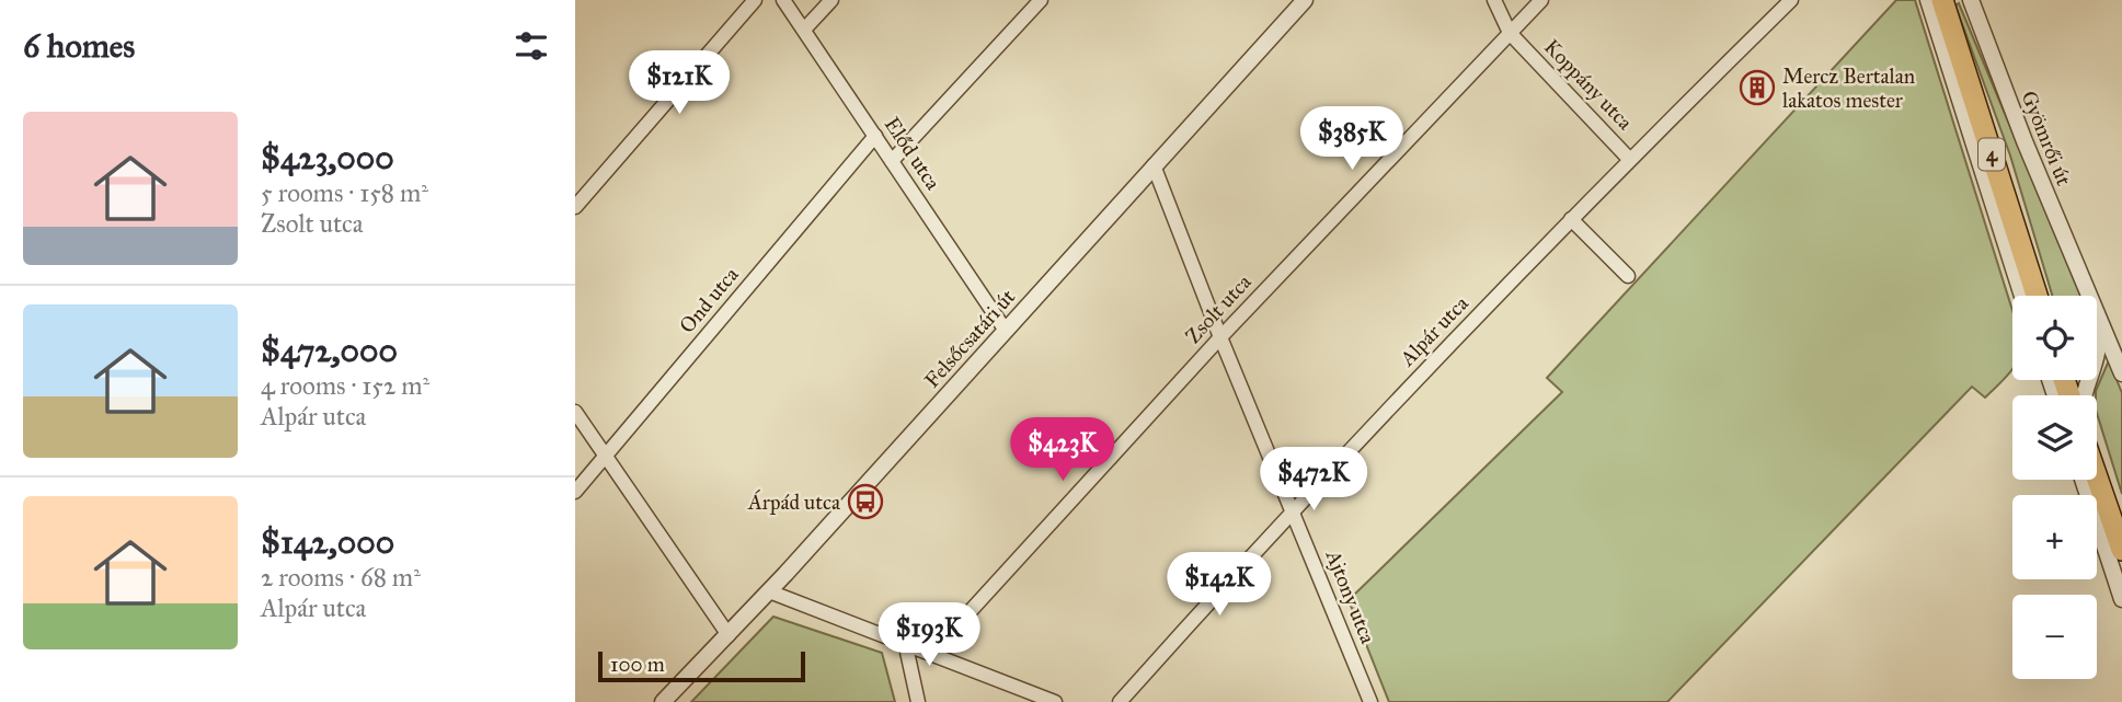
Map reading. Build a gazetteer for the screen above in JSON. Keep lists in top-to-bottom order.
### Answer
{
  "streets": {
    "main road": ["4"],
    "street": [
      "Koppány utca",
      "Gyömrői út",
      "Előd utca",
      "Ond utca",
      "Zsolt utca",
      "Alpár utca",
      "Felsőcsatári út",
      "Ajtony utca"
    ]
  },
  "crossings": [
    ["Koppány utca", "Zsolt utca"],
    ["Koppány utca", "Alpár utca"],
    ["Előd utca", "Ond utca"],
    ["Előd utca", "Felsőcsatári út"],
    ["Zsolt utca", "Ajtony utca"],
    ["Alpár utca", "Ajtony utca"],
    ["Felsőcsatári út", "Ajtony utca"]
  ],
  "places": {
    "building": ["Mercz Bertalan lakatos mester"],
    "bus stop": ["Árpád utca"]
  },
  "scale_bar": "100 m",
  "page": {
    "heading": "6 homes",
    "price": [
      "$121K",
      "$385K",
      "$423K",
      "$472K",
      "$142K",
      "$193K"
    ],
    "list": [
      {
        "name": "$423,000",
        "note": "5 rooms · 158 m² · Zsolt utca"
      },
      {
        "name": "$472,000",
        "note": "4 rooms · 152 m² · Alpár utca"
      },
      {
        "name": "$142,000",
        "note": "2 rooms · 68 m² · Alpár utca"
      }
    ],
    "map_buttons": ["+", "−"],
    "scale": "100 m"
  }
}
